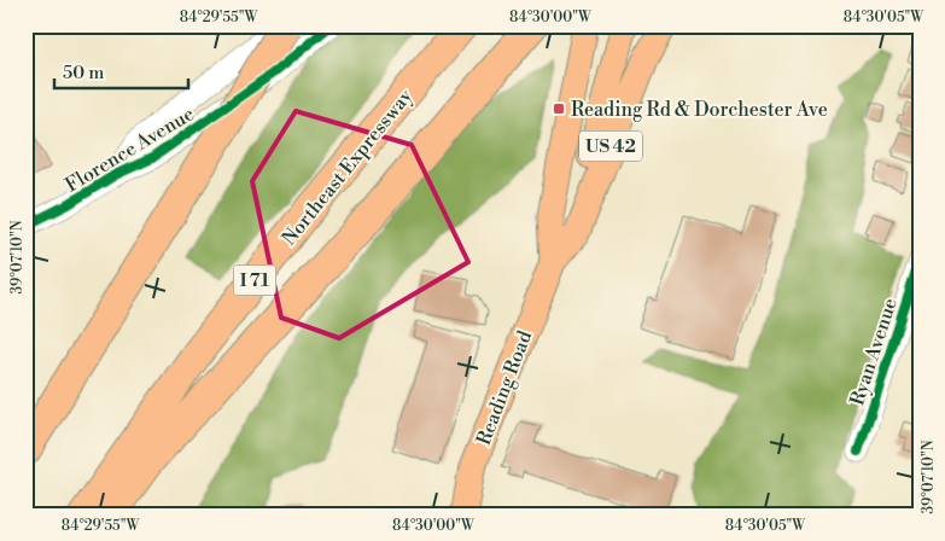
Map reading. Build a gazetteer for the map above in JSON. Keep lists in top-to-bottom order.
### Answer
{
  "streets": {
    "highway": ["Northeast Expressway", "I 71"],
    "main road": ["US 42", "Reading Road"],
    "street": ["Florence Avenue", "Ryan Avenue"]
  },
  "places": {
    "transit": ["Reading Rd & Dorchester Ave"]
  },
  "scale_bar": "50 m",
  "coordinates": [
    "84°29'55\"W",
    "84°30'00\"W",
    "84°30'05\"W",
    "39°07'10\"N"
  ]
}
